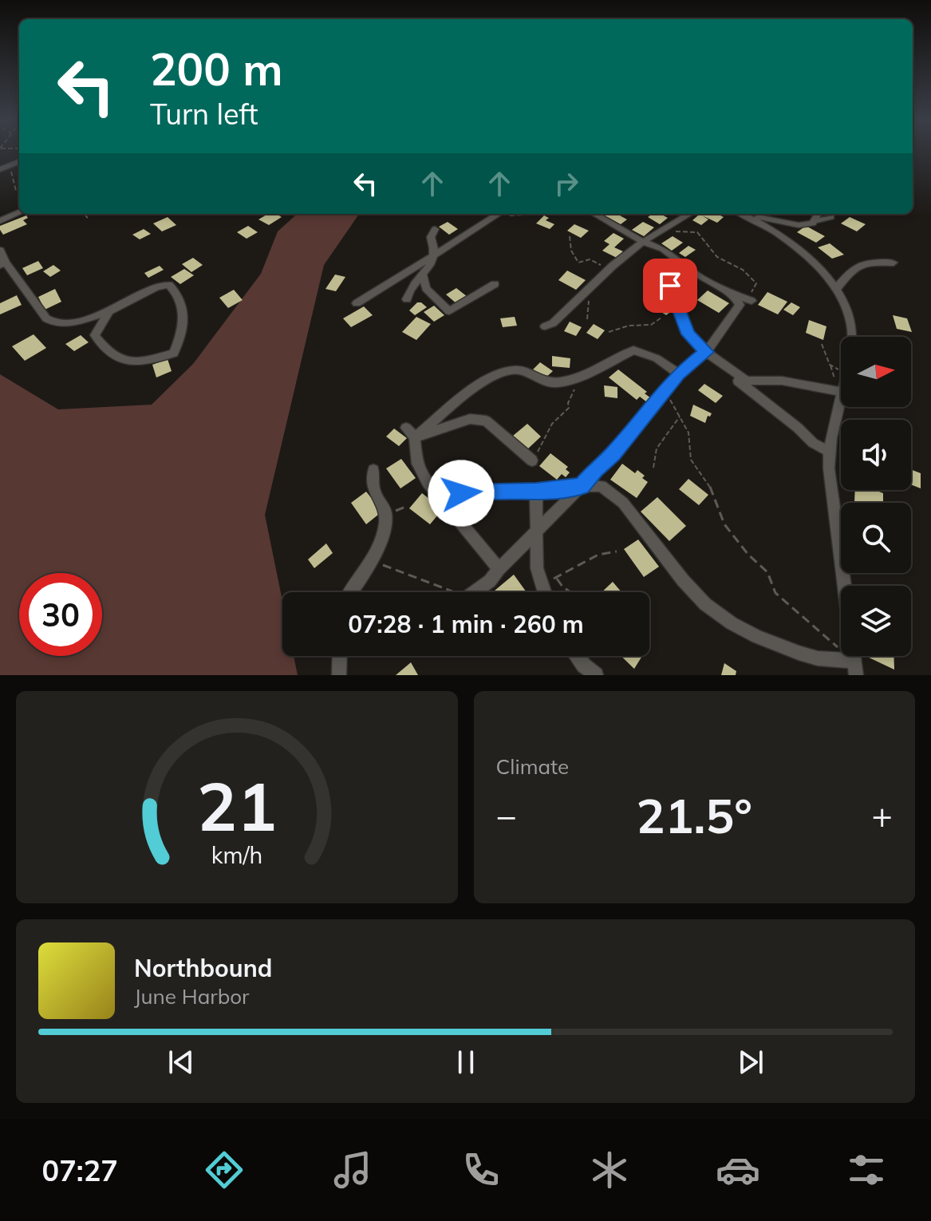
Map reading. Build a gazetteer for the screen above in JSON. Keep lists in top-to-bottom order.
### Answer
{
  "north": "right",
  "page": {
    "turn": ["200 m", "Turn left"],
    "limit": "30",
    "trip": "07:28 · 1 min · 260 m",
    "tile": "Climate",
    "heat": ["−", "21.5°", "+"],
    "song": ["Northbound", "June Harbor"],
    "tabs": "07:27",
    "gauge": ["21", "km/h"]
  }
}
